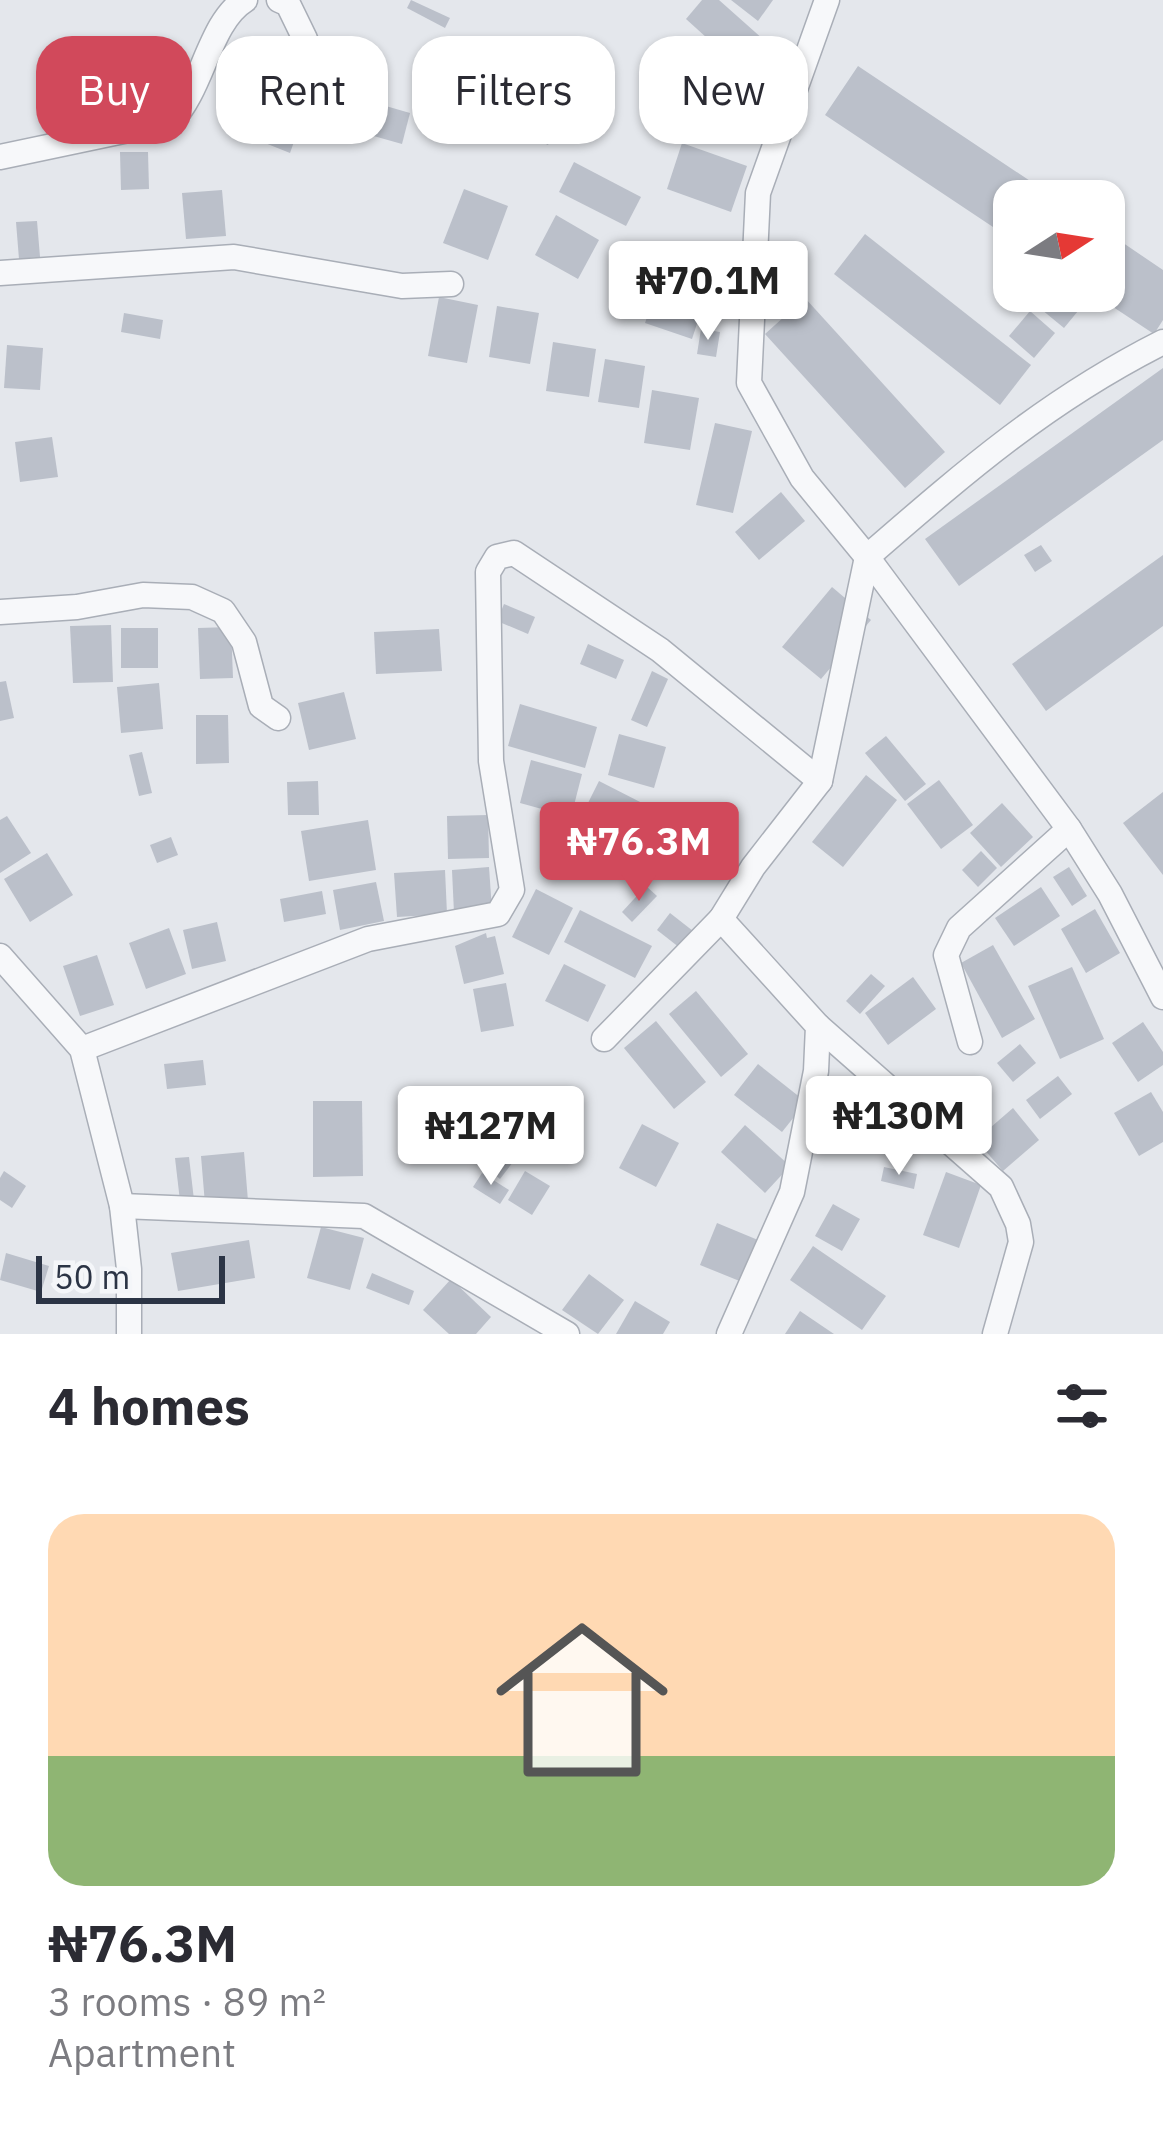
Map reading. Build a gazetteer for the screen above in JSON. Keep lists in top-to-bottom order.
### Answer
{
  "scale_bar": "50 m",
  "north": "right",
  "page": {
    "chip": [
      "Buy",
      "Rent",
      "Filters",
      "New"
    ],
    "price": [
      "₦70.1M",
      "₦76.3M",
      "₦130M",
      "₦127M"
    ],
    "scale": "50 m",
    "heading": "4 homes",
    "list": [
      {
        "name": "₦76.3M",
        "note": "3 rooms · 89 m² · Apartment"
      }
    ]
  }
}
